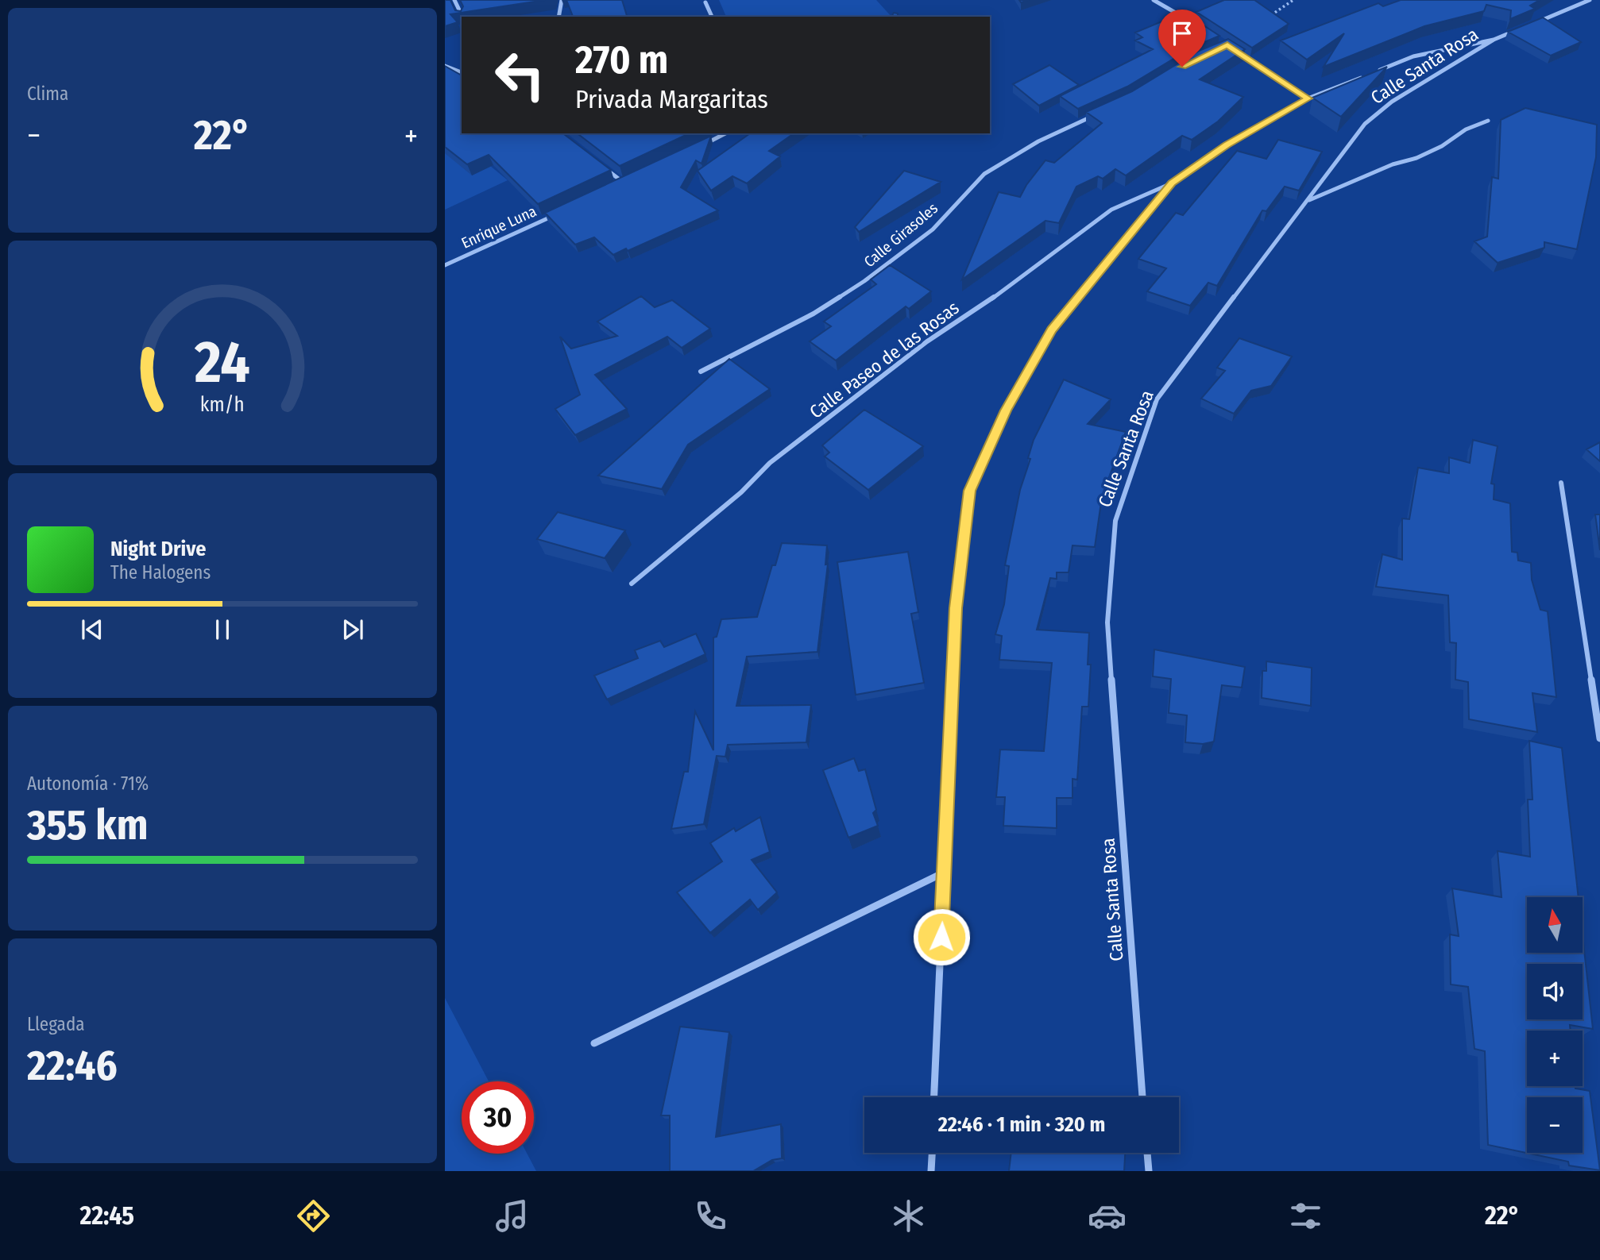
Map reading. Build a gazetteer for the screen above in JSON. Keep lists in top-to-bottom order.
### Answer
{
  "streets": {
    "street": [
      "Calle Santa Rosa",
      "Enrique Luna",
      "Calle Girasoles",
      "Calle Paseo de las Rosas"
    ]
  },
  "north": "top",
  "page": {
    "tile": [
      "Clima",
      ["Autonomía · 71%", "355 km"],
      ["Llegada", "22:46"]
    ],
    "turn": ["270 m", "Privada Margaritas"],
    "heat": ["−", "22°", "+"],
    "song": ["Night Drive", "The Halogens"],
    "map_buttons": ["+", "−"],
    "limit": "30",
    "trip": "22:46 · 1 min · 320 m",
    "tabs": ["22:45", "22°"],
    "gauge": ["24", "km/h"]
  }
}
